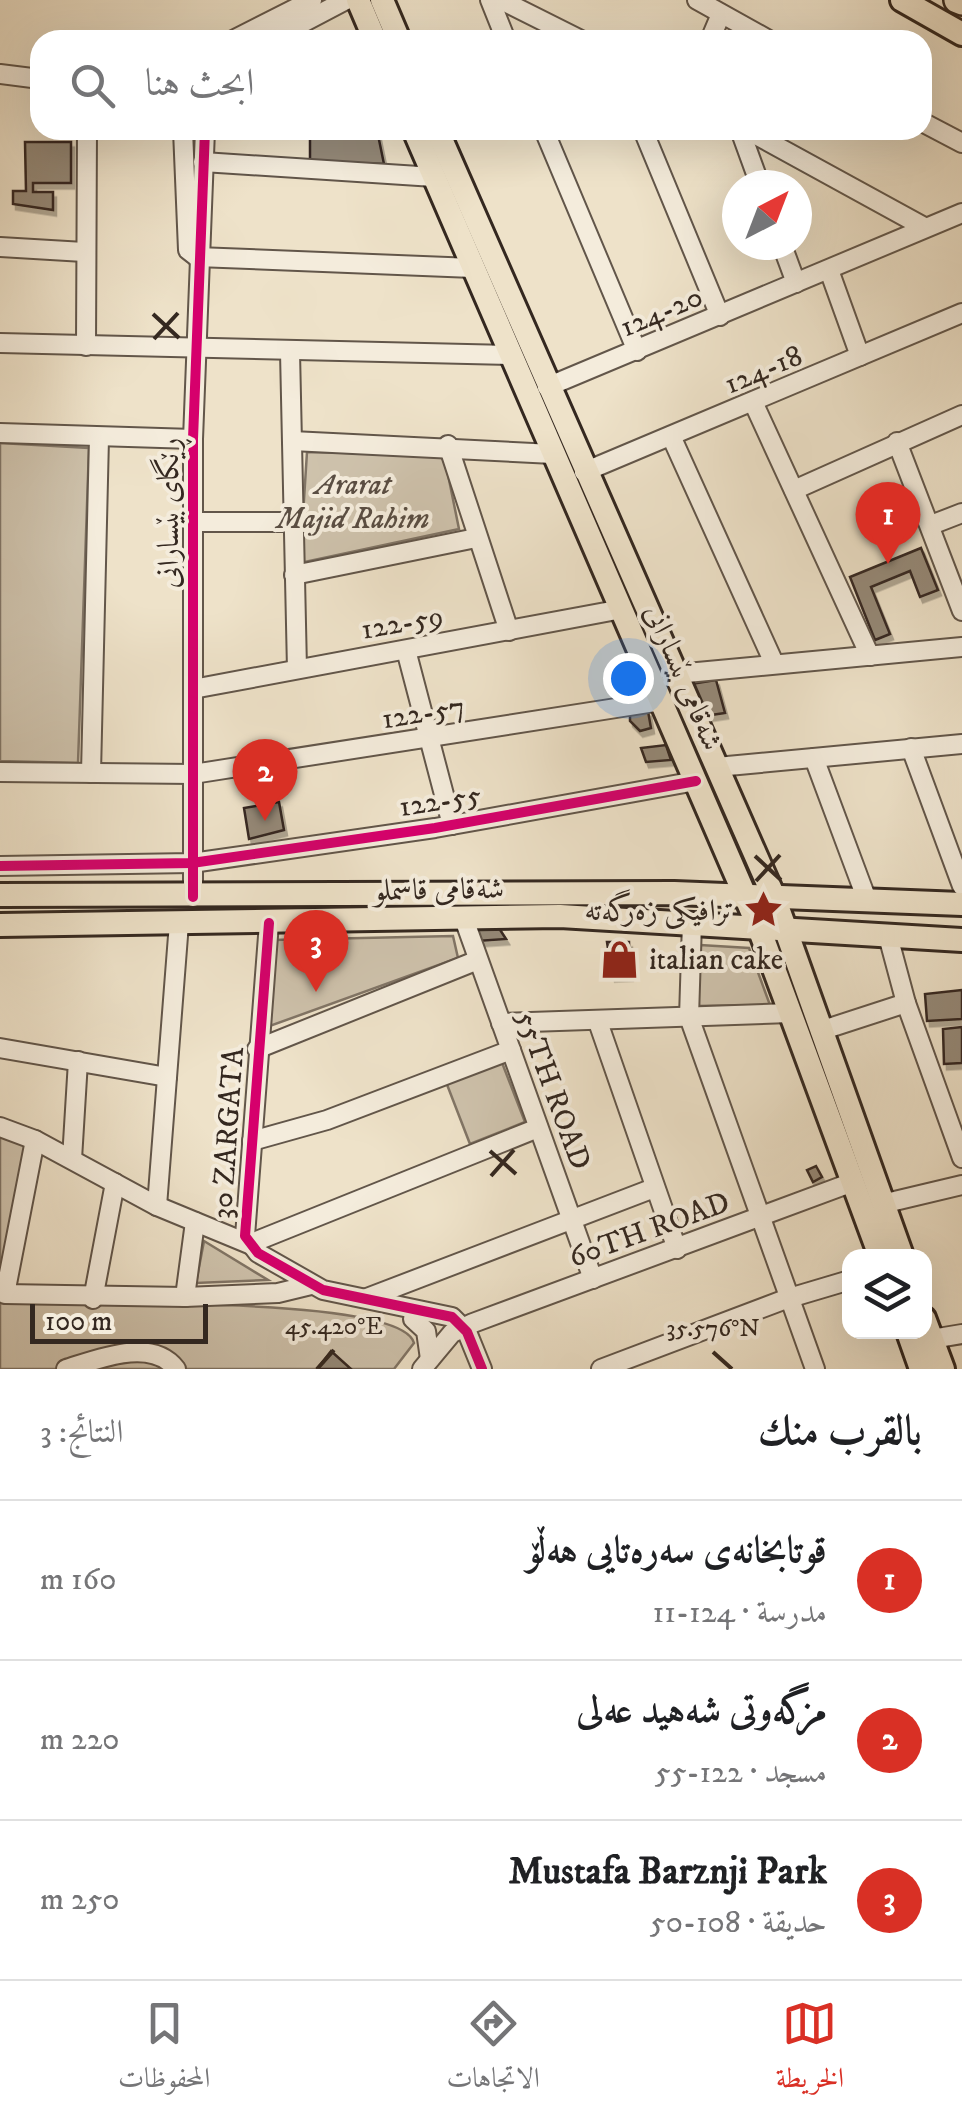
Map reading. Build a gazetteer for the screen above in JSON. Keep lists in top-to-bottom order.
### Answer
{
  "streets": {
    "main road": ["شەقامی بێسارانی", "شەقامی قاسملو"],
    "street": [
      "124-20",
      "124-18",
      "ڕێگای بێسارانی",
      "122-59",
      "122-57",
      "122-55",
      "55TH ROAD",
      "30 ZARGATA",
      "60TH ROAD"
    ]
  },
  "crossings": [
    ["124-20", "شەقامی بێسارانی"],
    ["124-18", "شەقامی بێسارانی"],
    ["ڕێگای بێسارانی", "122-59"],
    ["ڕێگای بێسارانی", "122-57"],
    ["ڕێگای بێسارانی", "122-55"],
    ["ڕێگای بێسارانی", "شەقامی قاسملو"],
    ["122-59", "شەقامی بێسارانی"],
    ["شەقامی بێسارانی", "122-57"],
    ["شەقامی بێسارانی", "122-55"],
    ["شەقامی بێسارانی", "شەقامی قاسملو"],
    ["شەقامی بێسارانی", "60TH ROAD"],
    ["شەقامی قاسملو", "55TH ROAD"],
    ["شەقامی قاسملو", "30 ZARGATA"],
    ["55TH ROAD", "60TH ROAD"],
    ["30 ZARGATA", "60TH ROAD"]
  ],
  "parks": ["Ararat Majid Rahim"],
  "places": {
    "place": ["ترافیکی زەرگەتە"],
    "shop": ["italian cake"]
  },
  "scale_bar": "100 m",
  "north": "top right",
  "page": {
    "search": "ابحث هنا",
    "pins": ["1", "2", "3"],
    "scale": "100 m",
    "heading": ["بالقرب منك", "النتائج: 3"],
    "list": [
      {
        "mark": "1",
        "name": "قوتابخانەی سەرەتایی هەڵۆ",
        "note": "مدرسة · 124-11",
        "value": "160 m"
      },
      {
        "mark": "2",
        "name": "مزگەوتی شەهید عەلی",
        "note": "مسجد · 122-55",
        "value": "220 m"
      },
      {
        "mark": "3",
        "name": "Mustafa Barznji Park",
        "note": "حديقة · 108-50",
        "value": "250 m"
      }
    ],
    "nav": ["الخريطة", "الاتجاهات", "المحفوظات"]
  },
  "coordinates": ["45.420°E", "35.576°N"]
}
